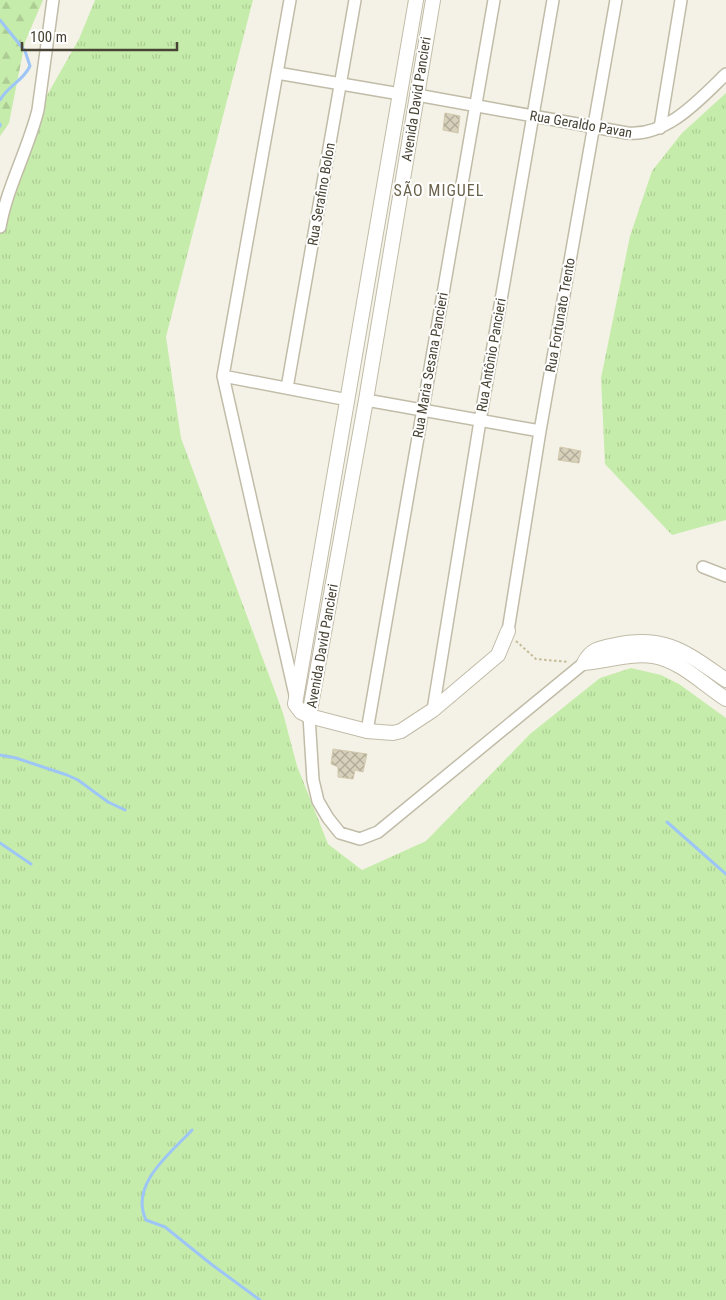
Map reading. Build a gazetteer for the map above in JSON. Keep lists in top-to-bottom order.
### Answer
{
  "streets": {
    "street": [
      "Avenida David Pancieri",
      "Rua Geraldo Pavan",
      "Rua Serafino Bolon",
      "Rua Fortunato Trento",
      "Rua Antônio Pancieri",
      "Rua Maria Sesana Pancieri"
    ]
  },
  "crossings": [
    ["Avenida David Pancieri", "Rua Geraldo Pavan"],
    ["Rua Geraldo Pavan", "Rua Fortunato Trento"],
    ["Rua Geraldo Pavan", "Rua Antônio Pancieri"],
    ["Rua Geraldo Pavan", "Rua Maria Sesana Pancieri"]
  ],
  "districts": ["SÃO MIGUEL"],
  "scale_bar": "100 m"
}
